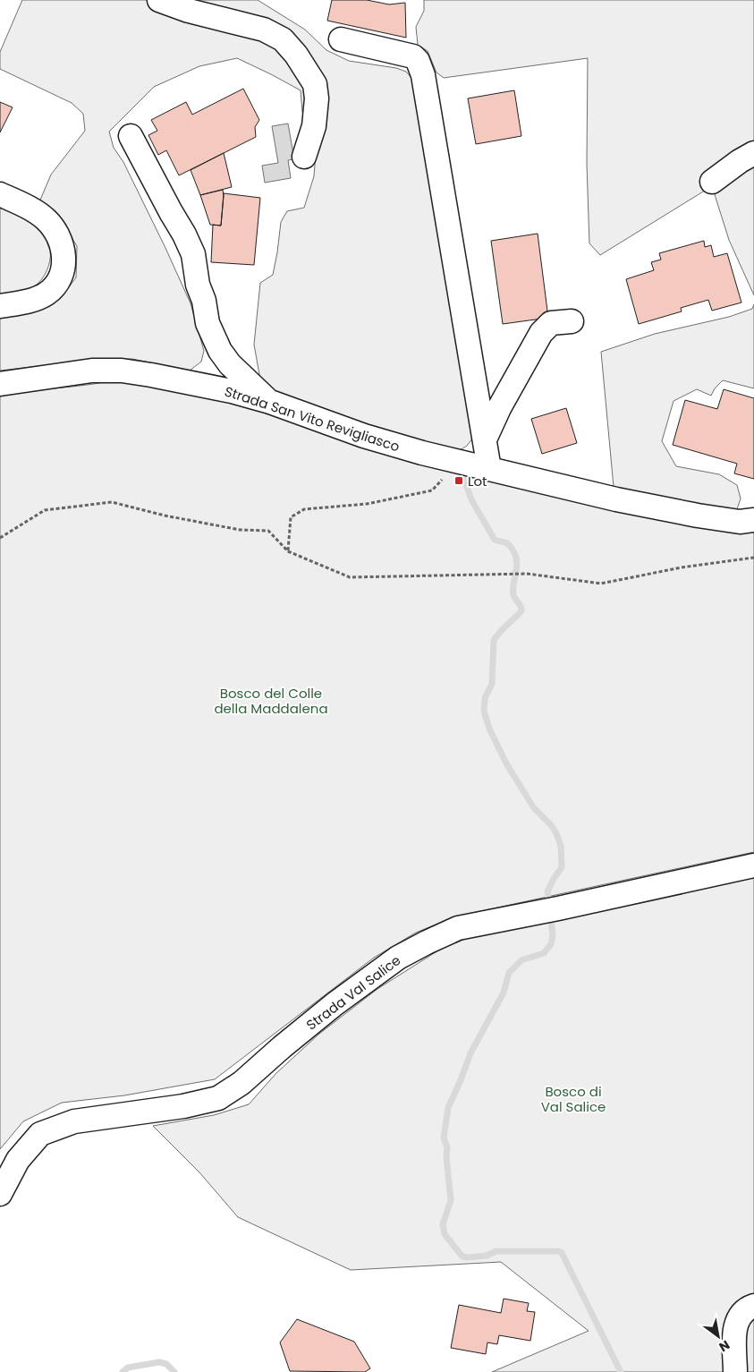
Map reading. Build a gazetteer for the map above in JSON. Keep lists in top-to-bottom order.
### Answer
{
  "streets": {
    "street": ["Strada San Vito Revigliasco", "Strada Val Salice"]
  },
  "parks": ["Bosco del Colle della Maddalena", "Bosco di Val Salice"],
  "places": {
    "transit": ["Lot"]
  },
  "north": "bottom right"
}
